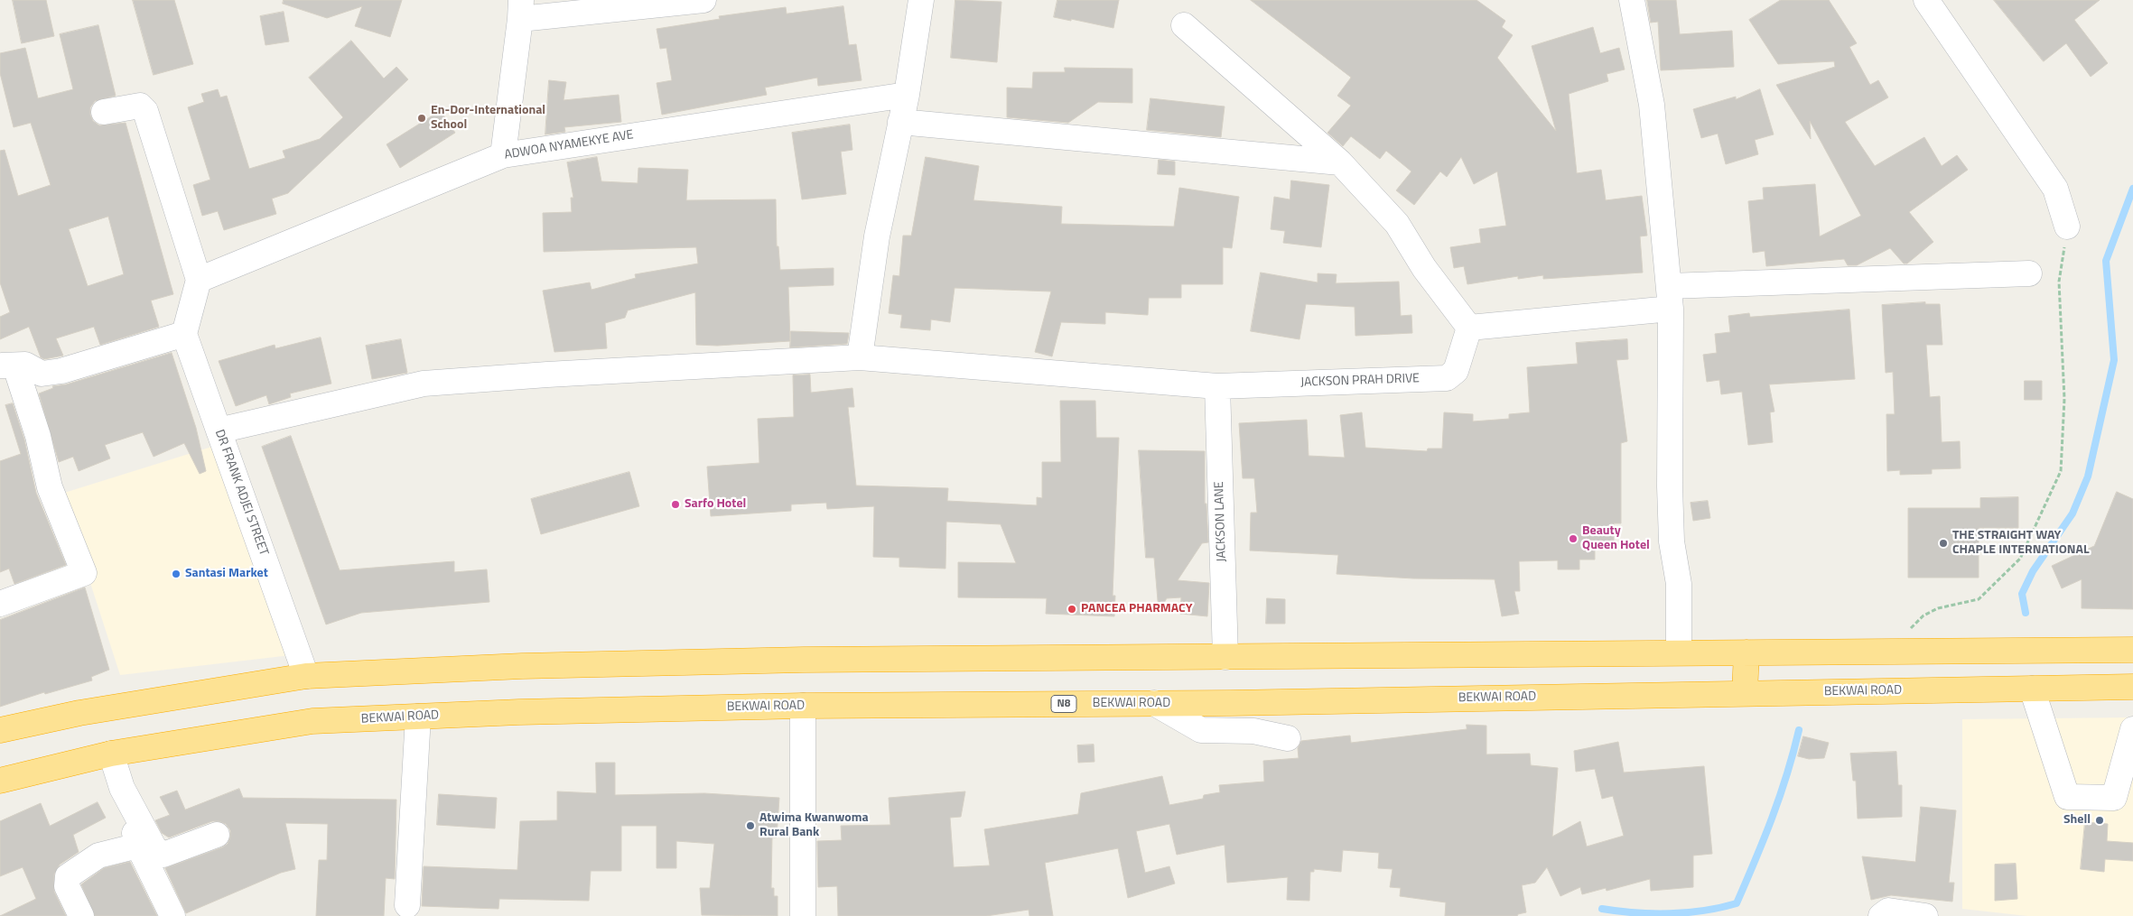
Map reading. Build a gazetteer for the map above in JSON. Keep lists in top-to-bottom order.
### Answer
{
  "streets": {
    "highway": ["BEKWAI ROAD", "N8"],
    "street": [
      "ADWOA NYAMEKYE AVE",
      "JACKSON PRAH DRIVE",
      "DR FRANK ADJEI STREET",
      "JACKSON LANE"
    ]
  },
  "crossings": [
    ["JACKSON PRAH DRIVE", "DR FRANK ADJEI STREET"],
    ["JACKSON PRAH DRIVE", "JACKSON LANE"]
  ],
  "places": [
    "En-Dor-International School",
    "Sarfo Hotel",
    "Beauty Queen Hotel",
    "THE STRAIGHT WAY CHAPLE INTERNATIONAL",
    "Santasi Market",
    "PANCEA PHARMACY",
    "Shell",
    "Atwima Kwanwoma Rural Bank"
  ]
}
